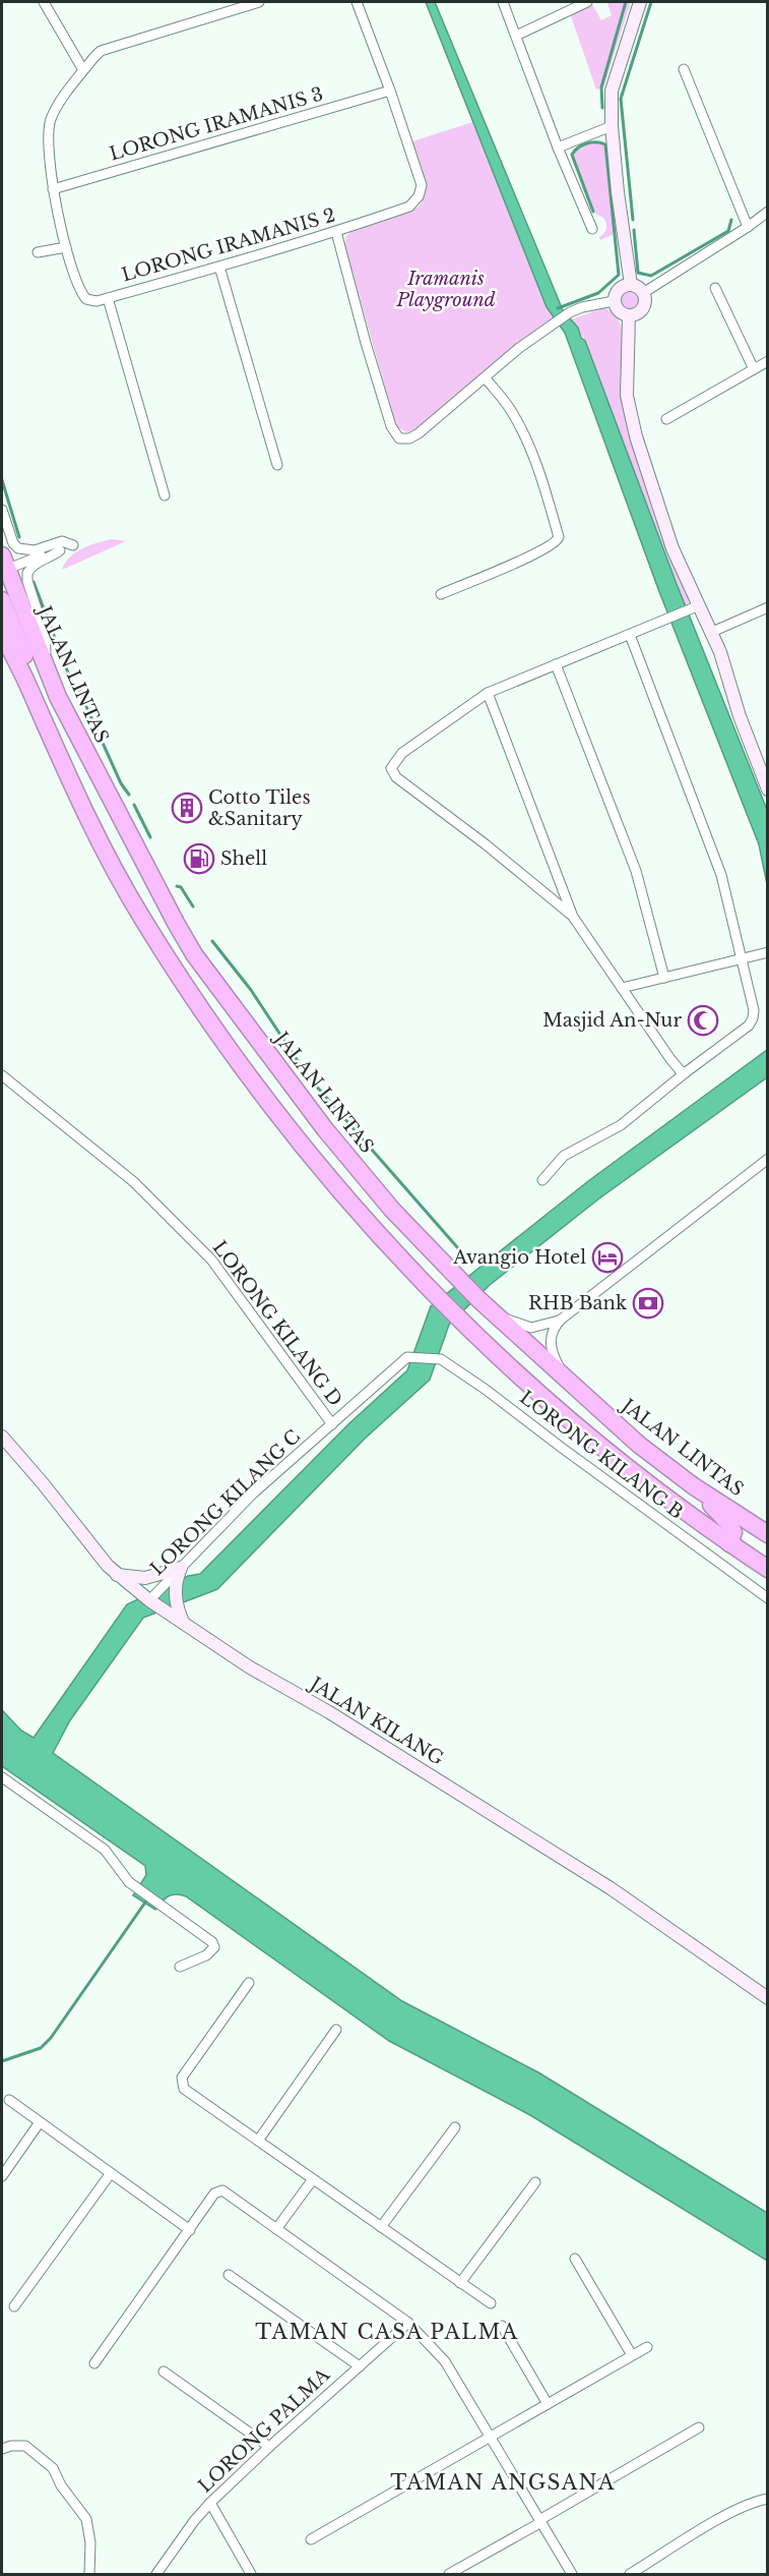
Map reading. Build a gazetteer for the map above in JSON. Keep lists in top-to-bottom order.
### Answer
{
  "streets": {
    "highway": ["JALAN LINTAS"],
    "street": [
      "LORONG IRAMANIS 3",
      "LORONG IRAMANIS 2",
      "LORONG KILANG D",
      "LORONG KILANG B",
      "LORONG KILANG C",
      "JALAN KILANG",
      "LORONG PALMA"
    ]
  },
  "crossings": [
    ["LORONG IRAMANIS 3", "LORONG IRAMANIS 2"],
    ["LORONG KILANG D", "LORONG KILANG C"],
    ["LORONG KILANG B", "LORONG KILANG C"],
    ["LORONG KILANG C", "JALAN KILANG"]
  ],
  "districts": ["TAMAN CASA PALMA", "TAMAN ANGSANA"],
  "parks": ["Iramanis Playground"],
  "places": {
    "building": ["Cotto Tiles &Sanitary"],
    "fuel station": ["Shell"],
    "mosque": ["Masjid An-Nur"],
    "hotel": ["Avangio Hotel"],
    "bank": ["RHB Bank"]
  }
}
